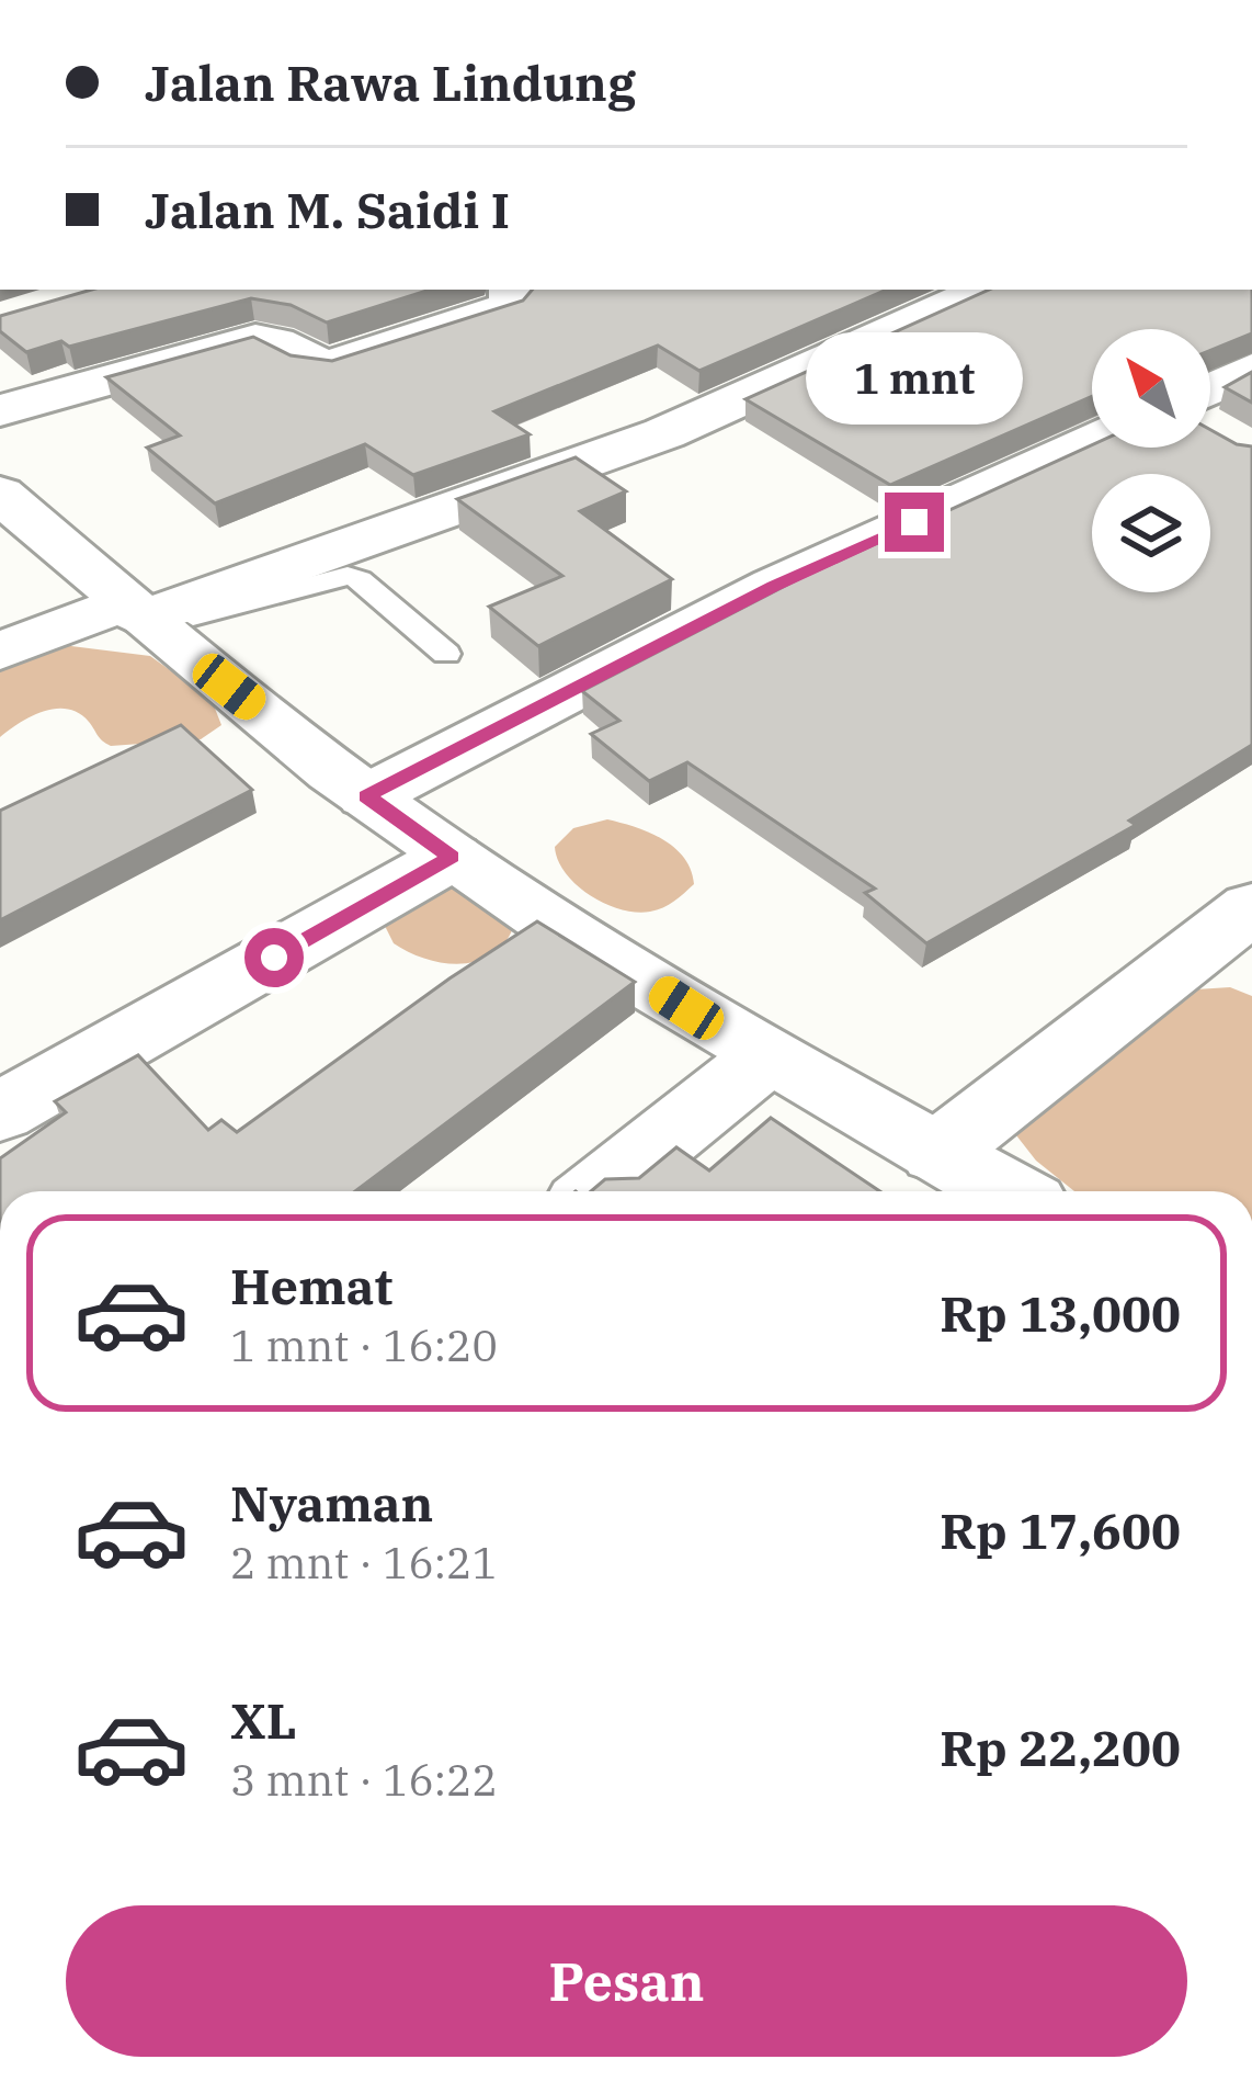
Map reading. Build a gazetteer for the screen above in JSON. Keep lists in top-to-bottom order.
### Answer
{
  "north": "top left",
  "page": {
    "banner": ["Jalan Rawa Lindung", "Jalan M. Saidi I"],
    "bubble": "1 mnt",
    "list": [
      {
        "name": "Hemat",
        "note": "1 mnt · 16:20",
        "value": "Rp 13,000"
      },
      {
        "name": "Nyaman",
        "note": "2 mnt · 16:21",
        "value": "Rp 17,600"
      },
      {
        "name": "XL",
        "note": "3 mnt · 16:22",
        "value": "Rp 22,200"
      }
    ],
    "buttons": "Pesan"
  }
}
